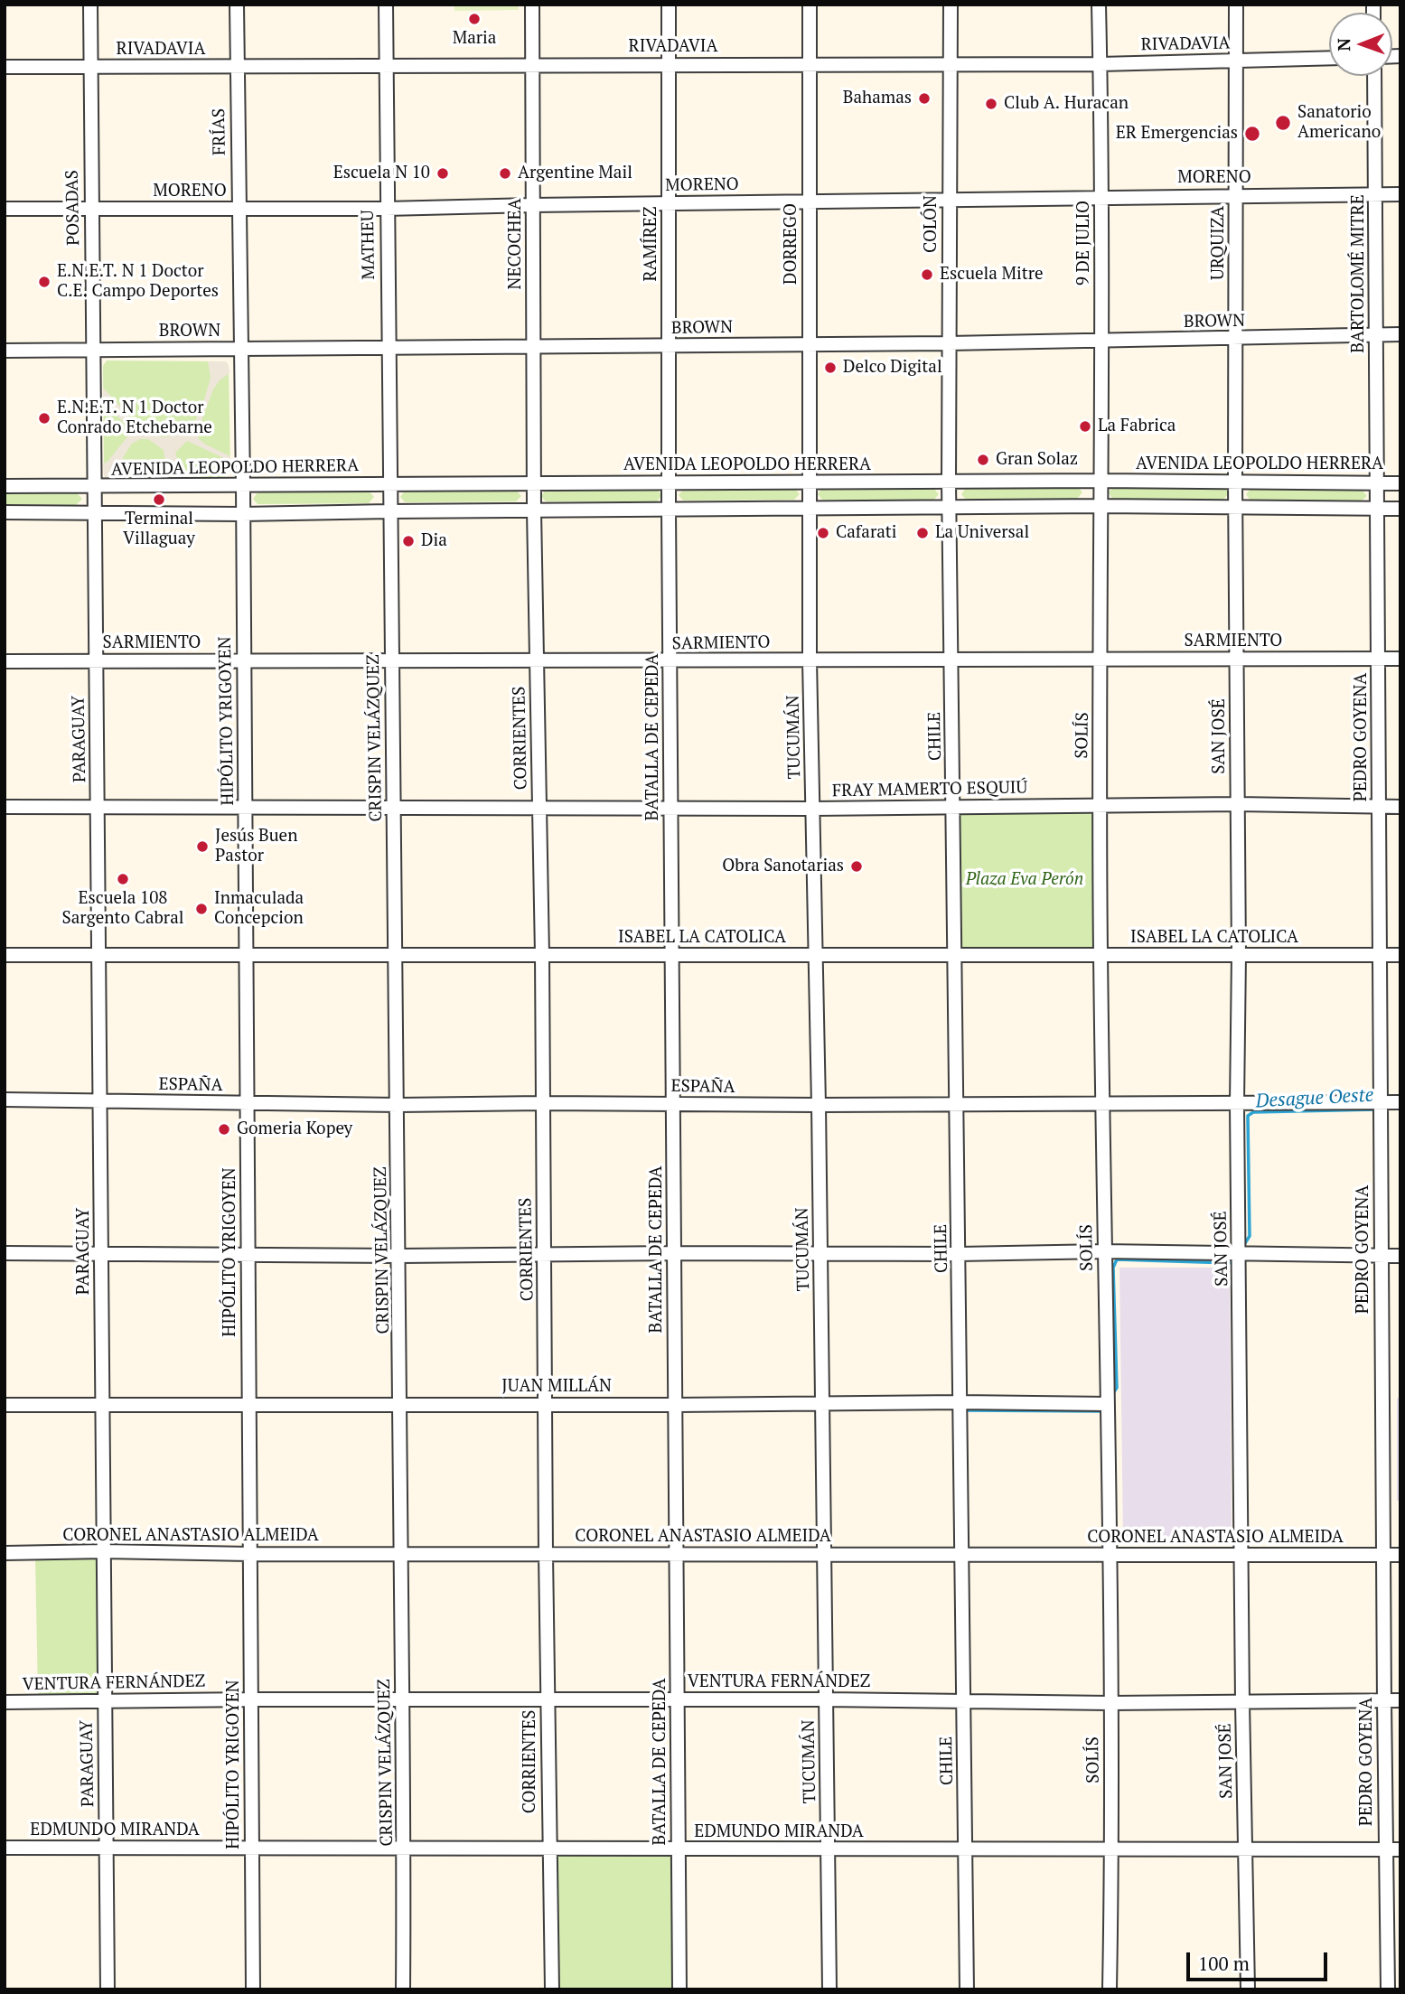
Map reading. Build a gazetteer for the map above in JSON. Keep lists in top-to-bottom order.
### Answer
{
  "streets": {
    "street": [
      "RIVADAVIA",
      "FRÍAS",
      "MORENO",
      "POSADAS",
      "COLÓN",
      "9 DE JULIO",
      "URQUIZA",
      "NECOCHEA",
      "RAMÍREZ",
      "DORREGO",
      "MATHEU",
      "BARTOLOMÉ MITRE",
      "BROWN",
      "AVENIDA LEOPOLDO HERRERA",
      "SARMIENTO",
      "HIPÓLITO YRIGOYEN",
      "SOLÍS",
      "CHILE",
      "SAN JOSÉ",
      "BATALLA DE CEPEDA",
      "TUCUMÁN",
      "PEDRO GOYENA",
      "CRISPIN VELÁZQUEZ",
      "CORRIENTES",
      "PARAGUAY",
      "FRAY MAMERTO ESQUIÚ",
      "ISABEL LA CATOLICA",
      "ESPAÑA",
      "JUAN MILLÁN",
      "CORONEL ANASTASIO ALMEIDA",
      "VENTURA FERNÁNDEZ",
      "EDMUNDO MIRANDA"
    ]
  },
  "crossings": [
    ["RIVADAVIA", "FRÍAS"],
    ["RIVADAVIA", "POSADAS"],
    ["RIVADAVIA", "COLÓN"],
    ["RIVADAVIA", "9 DE JULIO"],
    ["RIVADAVIA", "URQUIZA"],
    ["RIVADAVIA", "NECOCHEA"],
    ["RIVADAVIA", "RAMÍREZ"],
    ["RIVADAVIA", "DORREGO"],
    ["RIVADAVIA", "MATHEU"],
    ["FRÍAS", "MORENO"],
    ["FRÍAS", "BROWN"],
    ["FRÍAS", "AVENIDA LEOPOLDO HERRERA"],
    ["FRÍAS", "HIPÓLITO YRIGOYEN"],
    ["MORENO", "POSADAS"],
    ["MORENO", "COLÓN"],
    ["MORENO", "9 DE JULIO"],
    ["MORENO", "URQUIZA"],
    ["MORENO", "NECOCHEA"],
    ["MORENO", "RAMÍREZ"],
    ["MORENO", "DORREGO"],
    ["MORENO", "MATHEU"],
    ["MORENO", "BARTOLOMÉ MITRE"],
    ["POSADAS", "BROWN"],
    ["POSADAS", "AVENIDA LEOPOLDO HERRERA"],
    ["COLÓN", "BROWN"],
    ["COLÓN", "AVENIDA LEOPOLDO HERRERA"],
    ["COLÓN", "CHILE"],
    ["9 DE JULIO", "BROWN"],
    ["9 DE JULIO", "AVENIDA LEOPOLDO HERRERA"],
    ["9 DE JULIO", "SOLÍS"],
    ["URQUIZA", "BROWN"],
    ["URQUIZA", "AVENIDA LEOPOLDO HERRERA"],
    ["URQUIZA", "SAN JOSÉ"],
    ["NECOCHEA", "BROWN"],
    ["NECOCHEA", "AVENIDA LEOPOLDO HERRERA"],
    ["NECOCHEA", "CORRIENTES"],
    ["RAMÍREZ", "BROWN"],
    ["RAMÍREZ", "AVENIDA LEOPOLDO HERRERA"],
    ["RAMÍREZ", "BATALLA DE CEPEDA"],
    ["DORREGO", "BROWN"],
    ["DORREGO", "AVENIDA LEOPOLDO HERRERA"],
    ["DORREGO", "TUCUMÁN"],
    ["MATHEU", "BROWN"],
    ["MATHEU", "AVENIDA LEOPOLDO HERRERA"],
    ["MATHEU", "CRISPIN VELÁZQUEZ"],
    ["BARTOLOMÉ MITRE", "BROWN"],
    ["BARTOLOMÉ MITRE", "AVENIDA LEOPOLDO HERRERA"],
    ["BARTOLOMÉ MITRE", "PEDRO GOYENA"],
    ["AVENIDA LEOPOLDO HERRERA", "HIPÓLITO YRIGOYEN"],
    ["AVENIDA LEOPOLDO HERRERA", "BATALLA DE CEPEDA"],
    ["AVENIDA LEOPOLDO HERRERA", "CRISPIN VELÁZQUEZ"],
    ["AVENIDA LEOPOLDO HERRERA", "PARAGUAY"],
    ["SARMIENTO", "HIPÓLITO YRIGOYEN"],
    ["SARMIENTO", "SOLÍS"],
    ["SARMIENTO", "CHILE"],
    ["SARMIENTO", "SAN JOSÉ"],
    ["SARMIENTO", "BATALLA DE CEPEDA"],
    ["SARMIENTO", "TUCUMÁN"],
    ["SARMIENTO", "PEDRO GOYENA"],
    ["SARMIENTO", "CRISPIN VELÁZQUEZ"],
    ["SARMIENTO", "CORRIENTES"],
    ["SARMIENTO", "PARAGUAY"],
    ["HIPÓLITO YRIGOYEN", "FRAY MAMERTO ESQUIÚ"],
    ["HIPÓLITO YRIGOYEN", "ISABEL LA CATOLICA"],
    ["HIPÓLITO YRIGOYEN", "ESPAÑA"],
    ["HIPÓLITO YRIGOYEN", "JUAN MILLÁN"],
    ["HIPÓLITO YRIGOYEN", "CORONEL ANASTASIO ALMEIDA"],
    ["HIPÓLITO YRIGOYEN", "VENTURA FERNÁNDEZ"],
    ["HIPÓLITO YRIGOYEN", "EDMUNDO MIRANDA"],
    ["SOLÍS", "FRAY MAMERTO ESQUIÚ"],
    ["SOLÍS", "ISABEL LA CATOLICA"],
    ["SOLÍS", "ESPAÑA"],
    ["SOLÍS", "JUAN MILLÁN"],
    ["SOLÍS", "CORONEL ANASTASIO ALMEIDA"],
    ["SOLÍS", "VENTURA FERNÁNDEZ"],
    ["SOLÍS", "EDMUNDO MIRANDA"],
    ["CHILE", "FRAY MAMERTO ESQUIÚ"],
    ["CHILE", "ISABEL LA CATOLICA"],
    ["CHILE", "ESPAÑA"],
    ["CHILE", "JUAN MILLÁN"],
    ["CHILE", "CORONEL ANASTASIO ALMEIDA"],
    ["CHILE", "VENTURA FERNÁNDEZ"],
    ["CHILE", "EDMUNDO MIRANDA"],
    ["SAN JOSÉ", "FRAY MAMERTO ESQUIÚ"],
    ["SAN JOSÉ", "ISABEL LA CATOLICA"],
    ["SAN JOSÉ", "ESPAÑA"],
    ["SAN JOSÉ", "CORONEL ANASTASIO ALMEIDA"],
    ["SAN JOSÉ", "VENTURA FERNÁNDEZ"],
    ["SAN JOSÉ", "EDMUNDO MIRANDA"],
    ["BATALLA DE CEPEDA", "FRAY MAMERTO ESQUIÚ"],
    ["BATALLA DE CEPEDA", "ISABEL LA CATOLICA"],
    ["BATALLA DE CEPEDA", "ESPAÑA"],
    ["BATALLA DE CEPEDA", "JUAN MILLÁN"],
    ["BATALLA DE CEPEDA", "CORONEL ANASTASIO ALMEIDA"],
    ["BATALLA DE CEPEDA", "VENTURA FERNÁNDEZ"],
    ["BATALLA DE CEPEDA", "EDMUNDO MIRANDA"],
    ["TUCUMÁN", "FRAY MAMERTO ESQUIÚ"],
    ["TUCUMÁN", "ISABEL LA CATOLICA"],
    ["TUCUMÁN", "ESPAÑA"],
    ["TUCUMÁN", "JUAN MILLÁN"],
    ["TUCUMÁN", "CORONEL ANASTASIO ALMEIDA"],
    ["TUCUMÁN", "VENTURA FERNÁNDEZ"],
    ["TUCUMÁN", "EDMUNDO MIRANDA"],
    ["PEDRO GOYENA", "FRAY MAMERTO ESQUIÚ"],
    ["PEDRO GOYENA", "ISABEL LA CATOLICA"],
    ["PEDRO GOYENA", "ESPAÑA"],
    ["PEDRO GOYENA", "CORONEL ANASTASIO ALMEIDA"],
    ["PEDRO GOYENA", "VENTURA FERNÁNDEZ"],
    ["PEDRO GOYENA", "EDMUNDO MIRANDA"],
    ["CRISPIN VELÁZQUEZ", "FRAY MAMERTO ESQUIÚ"],
    ["CRISPIN VELÁZQUEZ", "ISABEL LA CATOLICA"],
    ["CRISPIN VELÁZQUEZ", "ESPAÑA"],
    ["CRISPIN VELÁZQUEZ", "JUAN MILLÁN"],
    ["CRISPIN VELÁZQUEZ", "CORONEL ANASTASIO ALMEIDA"],
    ["CRISPIN VELÁZQUEZ", "VENTURA FERNÁNDEZ"],
    ["CRISPIN VELÁZQUEZ", "EDMUNDO MIRANDA"],
    ["CORRIENTES", "FRAY MAMERTO ESQUIÚ"],
    ["CORRIENTES", "ISABEL LA CATOLICA"],
    ["CORRIENTES", "ESPAÑA"],
    ["CORRIENTES", "JUAN MILLÁN"],
    ["CORRIENTES", "CORONEL ANASTASIO ALMEIDA"],
    ["CORRIENTES", "VENTURA FERNÁNDEZ"],
    ["CORRIENTES", "EDMUNDO MIRANDA"],
    ["PARAGUAY", "FRAY MAMERTO ESQUIÚ"],
    ["PARAGUAY", "ISABEL LA CATOLICA"],
    ["PARAGUAY", "ESPAÑA"],
    ["PARAGUAY", "JUAN MILLÁN"],
    ["PARAGUAY", "CORONEL ANASTASIO ALMEIDA"],
    ["PARAGUAY", "VENTURA FERNÁNDEZ"],
    ["PARAGUAY", "EDMUNDO MIRANDA"]
  ],
  "water": ["Desague Oeste"],
  "parks": ["Plaza Eva Perón"],
  "places": [
    "Maria",
    "Bahamas",
    "Club A. Huracan",
    "Sanatorio Americano",
    "ER Emergencias",
    "Escuela N 10",
    "Argentine Mail",
    "Escuela Mitre",
    "E.N.E.T. N 1 Doctor C.E. Campo Deportes",
    "Delco Digital",
    "E.N.E.T. N 1 Doctor Conrado Etchebarne",
    "La Fabrica",
    "Gran Solaz",
    "Terminal Villaguay",
    "Cafarati",
    "La Universal",
    "Dia",
    "Jesús Buen Pastor",
    "Obra Sanotarias",
    "Escuela 108 Sargento Cabral",
    "Inmaculada Concepcion",
    "Gomeria Kopey"
  ],
  "scale_bar": "100 m",
  "north": "left"
}
